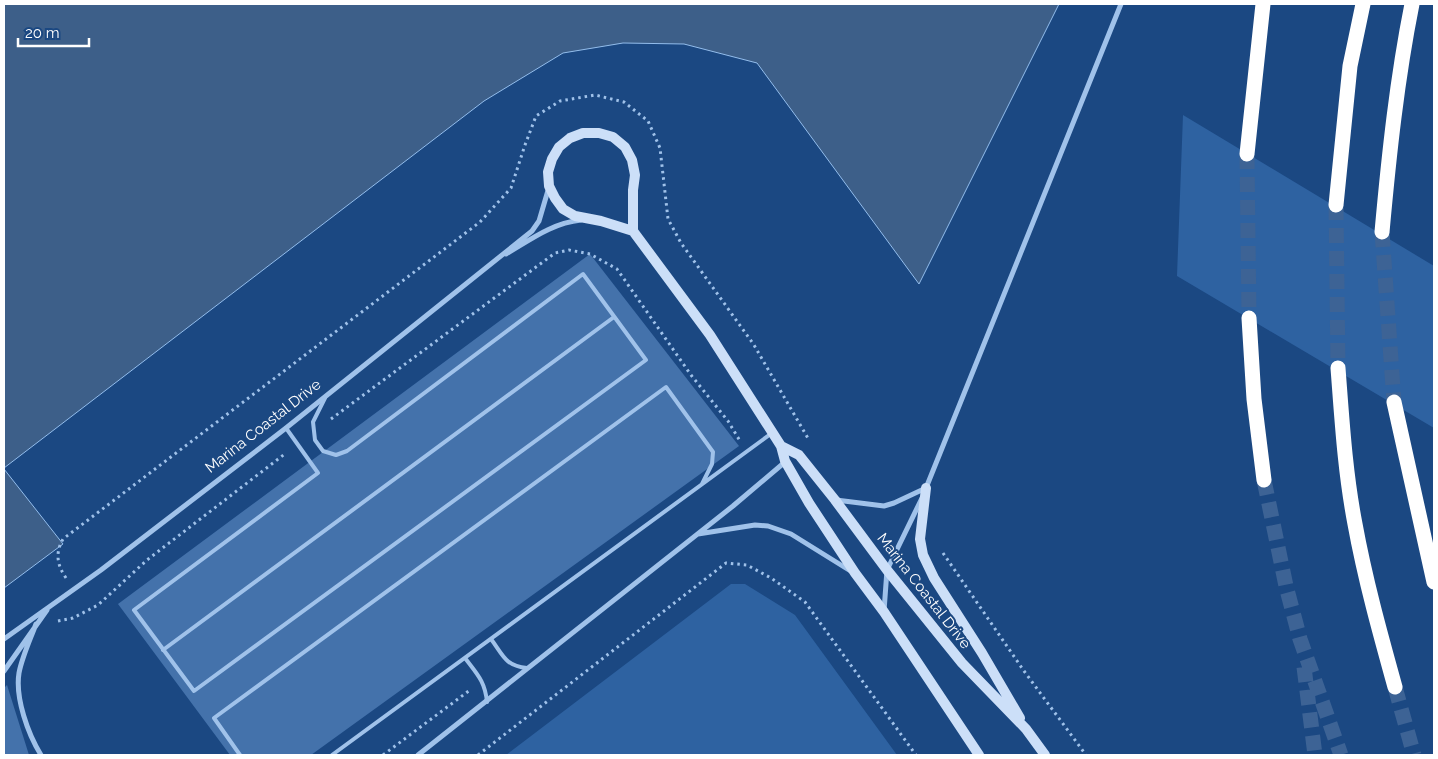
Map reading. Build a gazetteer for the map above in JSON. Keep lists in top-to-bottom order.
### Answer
{
  "streets": {
    "street": ["Marina Coastal Drive"]
  },
  "scale_bar": "20 m"
}
